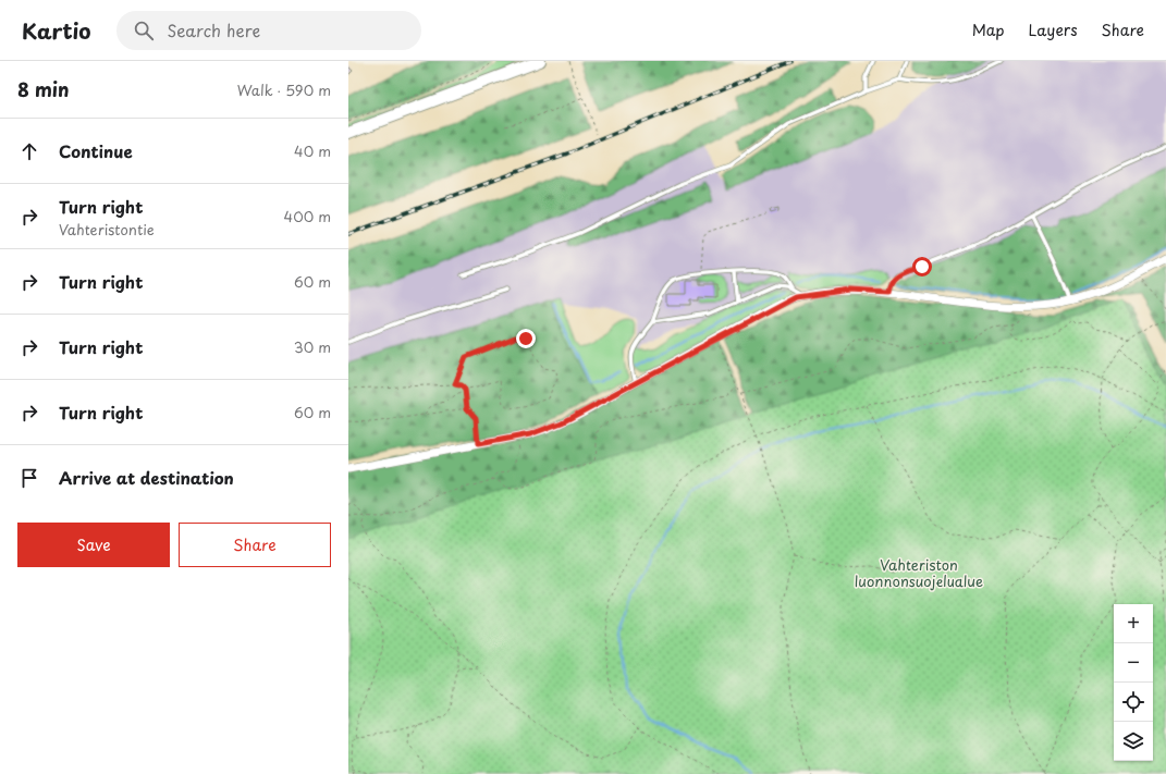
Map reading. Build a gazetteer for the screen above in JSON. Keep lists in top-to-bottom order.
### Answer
{
  "parks": ["Vahteriston luonnonsuojelualue"],
  "page": {
    "header": "Kartio",
    "search": "Search here",
    "nav": ["Map", "Layers", "Share"],
    "heading": ["8 min", "Walk · 590 m"],
    "list": [
      ["Continue", "40 m"],
      ["Turn right", "Vahteristontie", "400 m"],
      ["Turn right", "60 m"],
      ["Turn right", "30 m"],
      ["Turn right", "60 m"],
      "Arrive at destination"
    ],
    "buttons": ["Save", "Share"],
    "map_buttons": ["+", "−"]
  }
}
